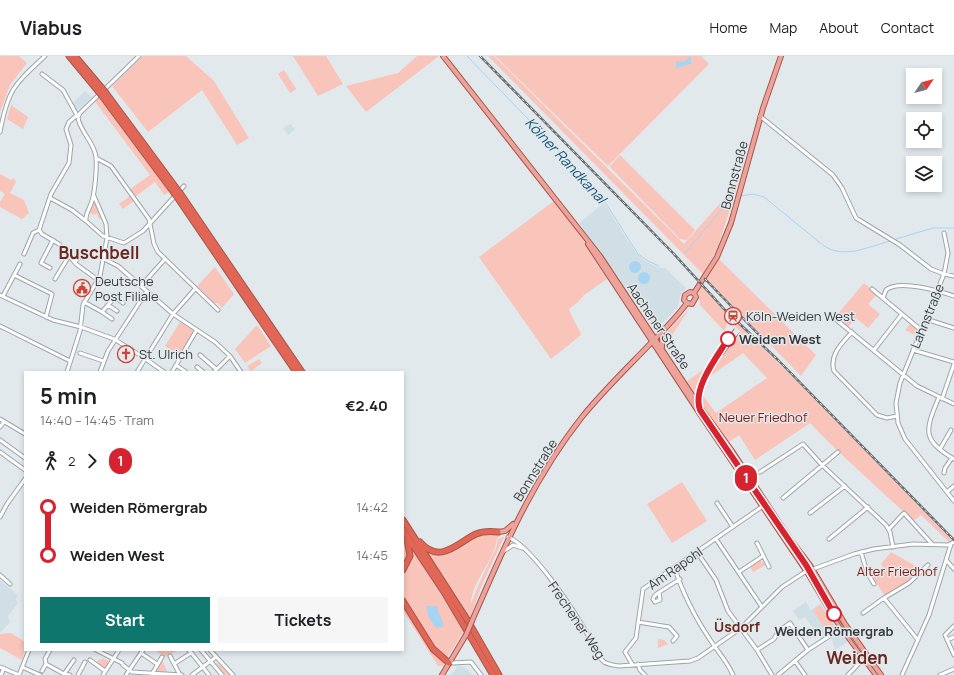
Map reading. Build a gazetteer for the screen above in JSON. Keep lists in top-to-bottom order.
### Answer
{
  "streets": {
    "main road": ["Bonnstraße", "Aachener Straße"],
    "street": ["Lahnstraße", "Am Rapohl", "Frechener Weg"]
  },
  "crossings": [
    ["Bonnstraße", "Aachener Straße"],
    ["Bonnstraße", "Frechener Weg"],
    ["Aachener Straße", "Am Rapohl"],
    ["Aachener Straße", "Frechener Weg"],
    ["Am Rapohl", "Frechener Weg"]
  ],
  "districts": ["Buschbell", "Üsdorf", "Weiden"],
  "water": ["Kölner Randkanal"],
  "parks": ["Neuer Friedhof", "Alter Friedhof"],
  "places": {
    "public building": ["Deutsche Post Filiale"],
    "station": ["Köln-Weiden West"],
    "other": ["Weiden West", "Weiden Römergrab"],
    "church": ["St. Ulrich"]
  },
  "lines": ["tram line 1"],
  "north": "top right",
  "page": {
    "header": "Viabus",
    "nav": [
      "Home",
      "Map",
      "About",
      "Contact"
    ],
    "on_map": "1",
    "heading": ["5 min", "14:40 – 14:45 · Tram", "€2.40"],
    "legs": ["2", "1"],
    "list": [
      {
        "name": "Weiden Römergrab",
        "value": "14:42"
      },
      {
        "name": "Weiden West",
        "value": "14:45"
      }
    ],
    "buttons": ["Start", "Tickets"]
  }
}
